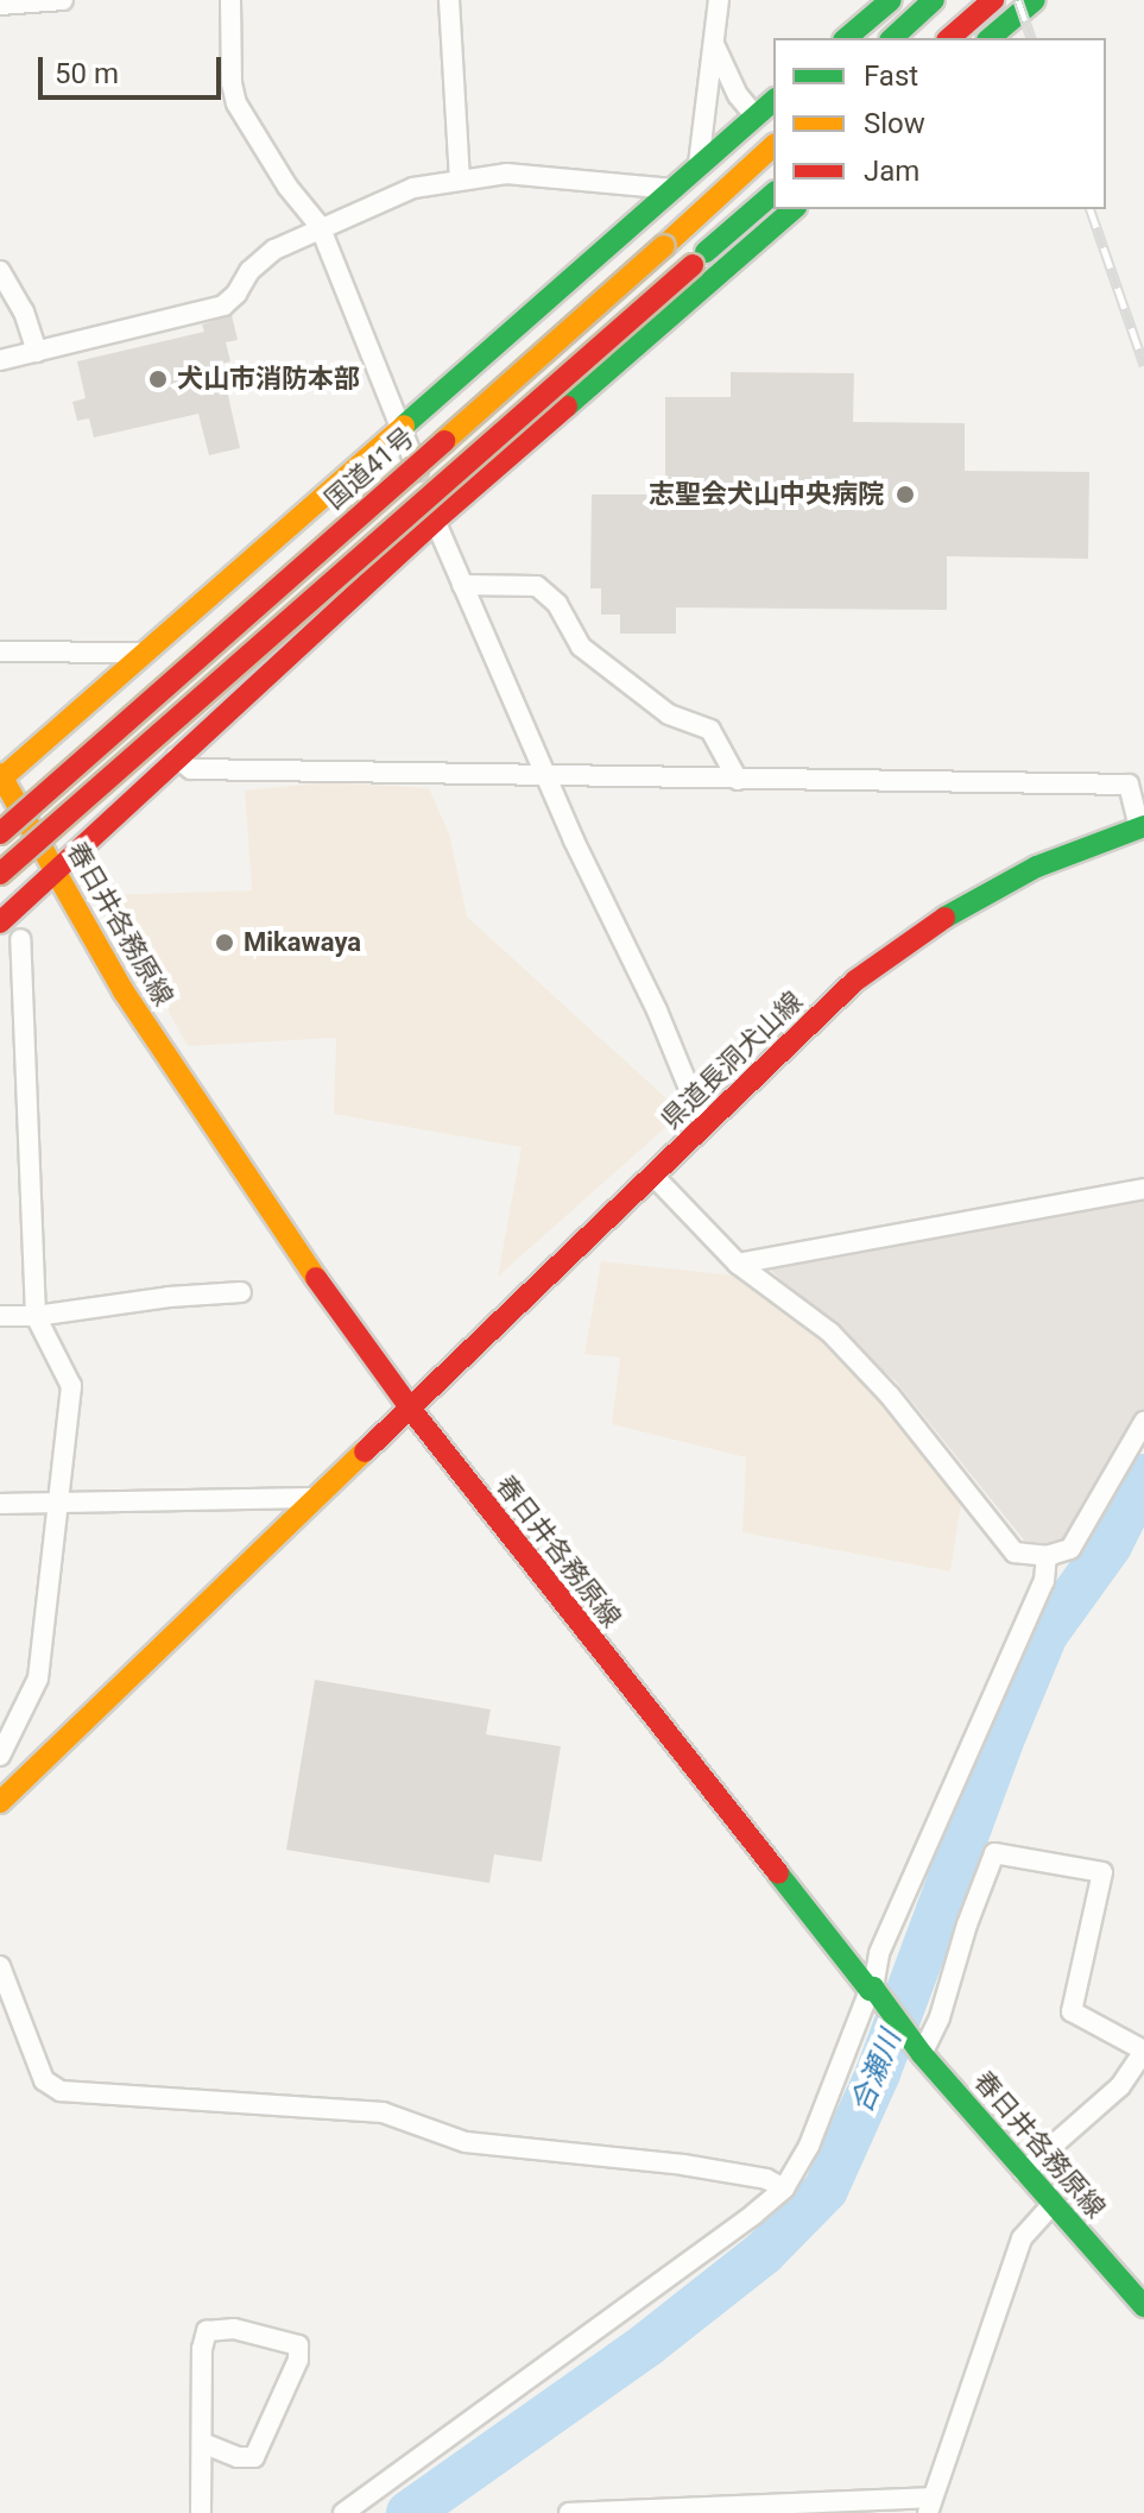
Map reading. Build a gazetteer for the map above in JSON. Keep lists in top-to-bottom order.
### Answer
{
  "streets": {
    "main road": ["国道41号", "春日井各務原線", "県道長洞犬山線"]
  },
  "crossings": [
    ["春日井各務原線", "県道長洞犬山線"]
  ],
  "water": ["合瀬川"],
  "places": ["犬山市消防本部", "志聖会犬山中央病院", "Mikawaya"],
  "legend": ["Fast", "Slow", "Jam"],
  "scale_bar": "50 m"
}
